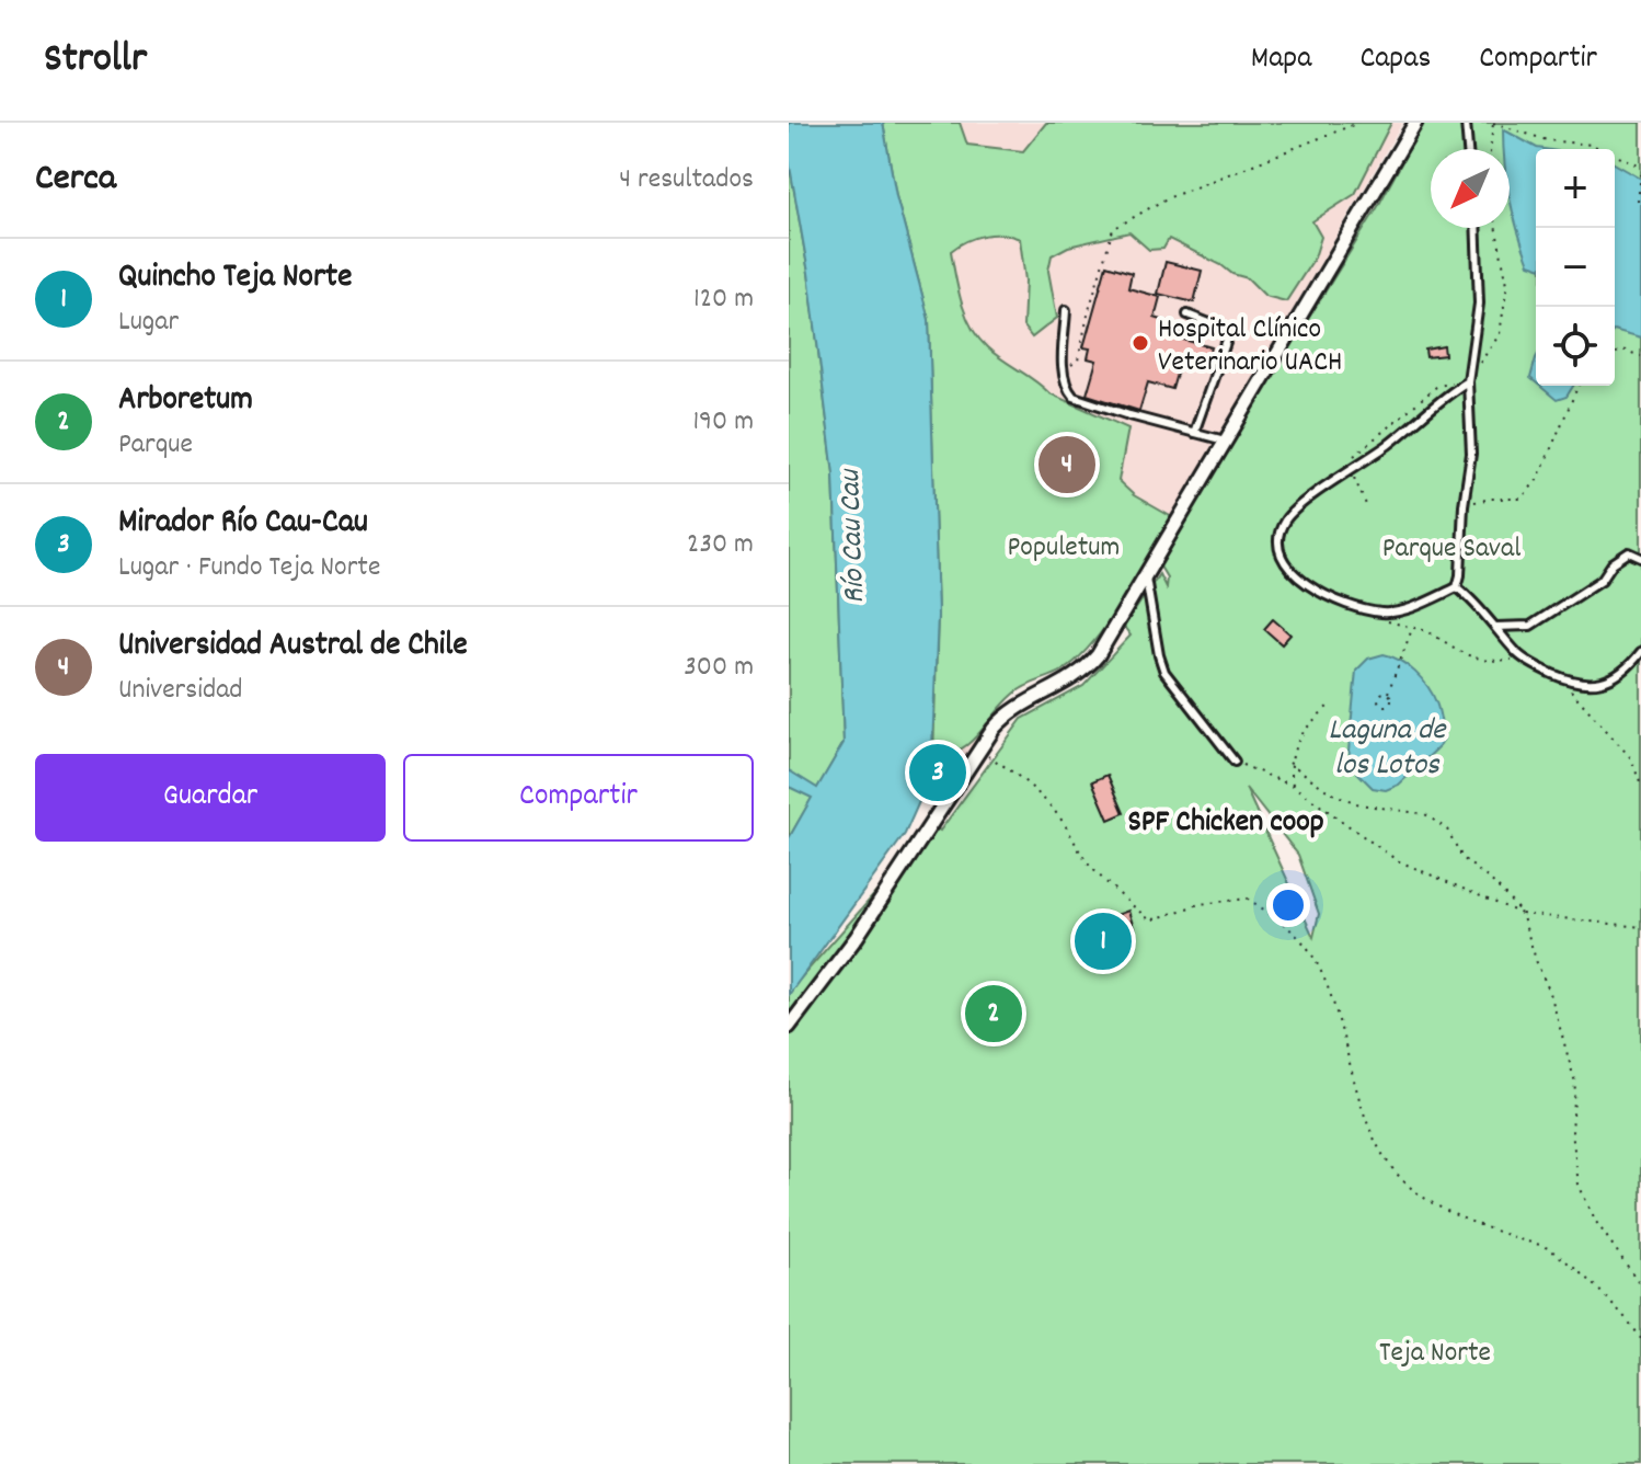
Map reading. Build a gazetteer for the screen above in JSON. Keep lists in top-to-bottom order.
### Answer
{
  "districts": ["SPF Chicken coop"],
  "water": ["Río Cau Cau", "Laguna de los Lotos"],
  "parks": ["Populetum", "Parque Saval", "Teja Norte"],
  "places": ["Hospital Clínico Veterinario UACH"],
  "north": "bottom left",
  "page": {
    "header": "Strollr",
    "nav": ["Mapa", "Capas", "Compartir"],
    "heading": ["Cerca", "4 resultados"],
    "map_buttons": ["+", "−"],
    "list": [
      {
        "mark": "1",
        "name": "Quincho Teja Norte",
        "note": "Lugar",
        "value": "120 m"
      },
      {
        "mark": "2",
        "name": "Arboretum",
        "note": "Parque",
        "value": "190 m"
      },
      {
        "mark": "3",
        "name": "Mirador Río Cau-Cau",
        "note": "Lugar · Fundo Teja Norte",
        "value": "230 m"
      },
      {
        "mark": "4",
        "name": "Universidad Austral de Chile",
        "note": "Universidad",
        "value": "300 m"
      }
    ],
    "pins": [
      "4",
      "3",
      "1",
      "2"
    ],
    "buttons": ["Guardar", "Compartir"]
  }
}
